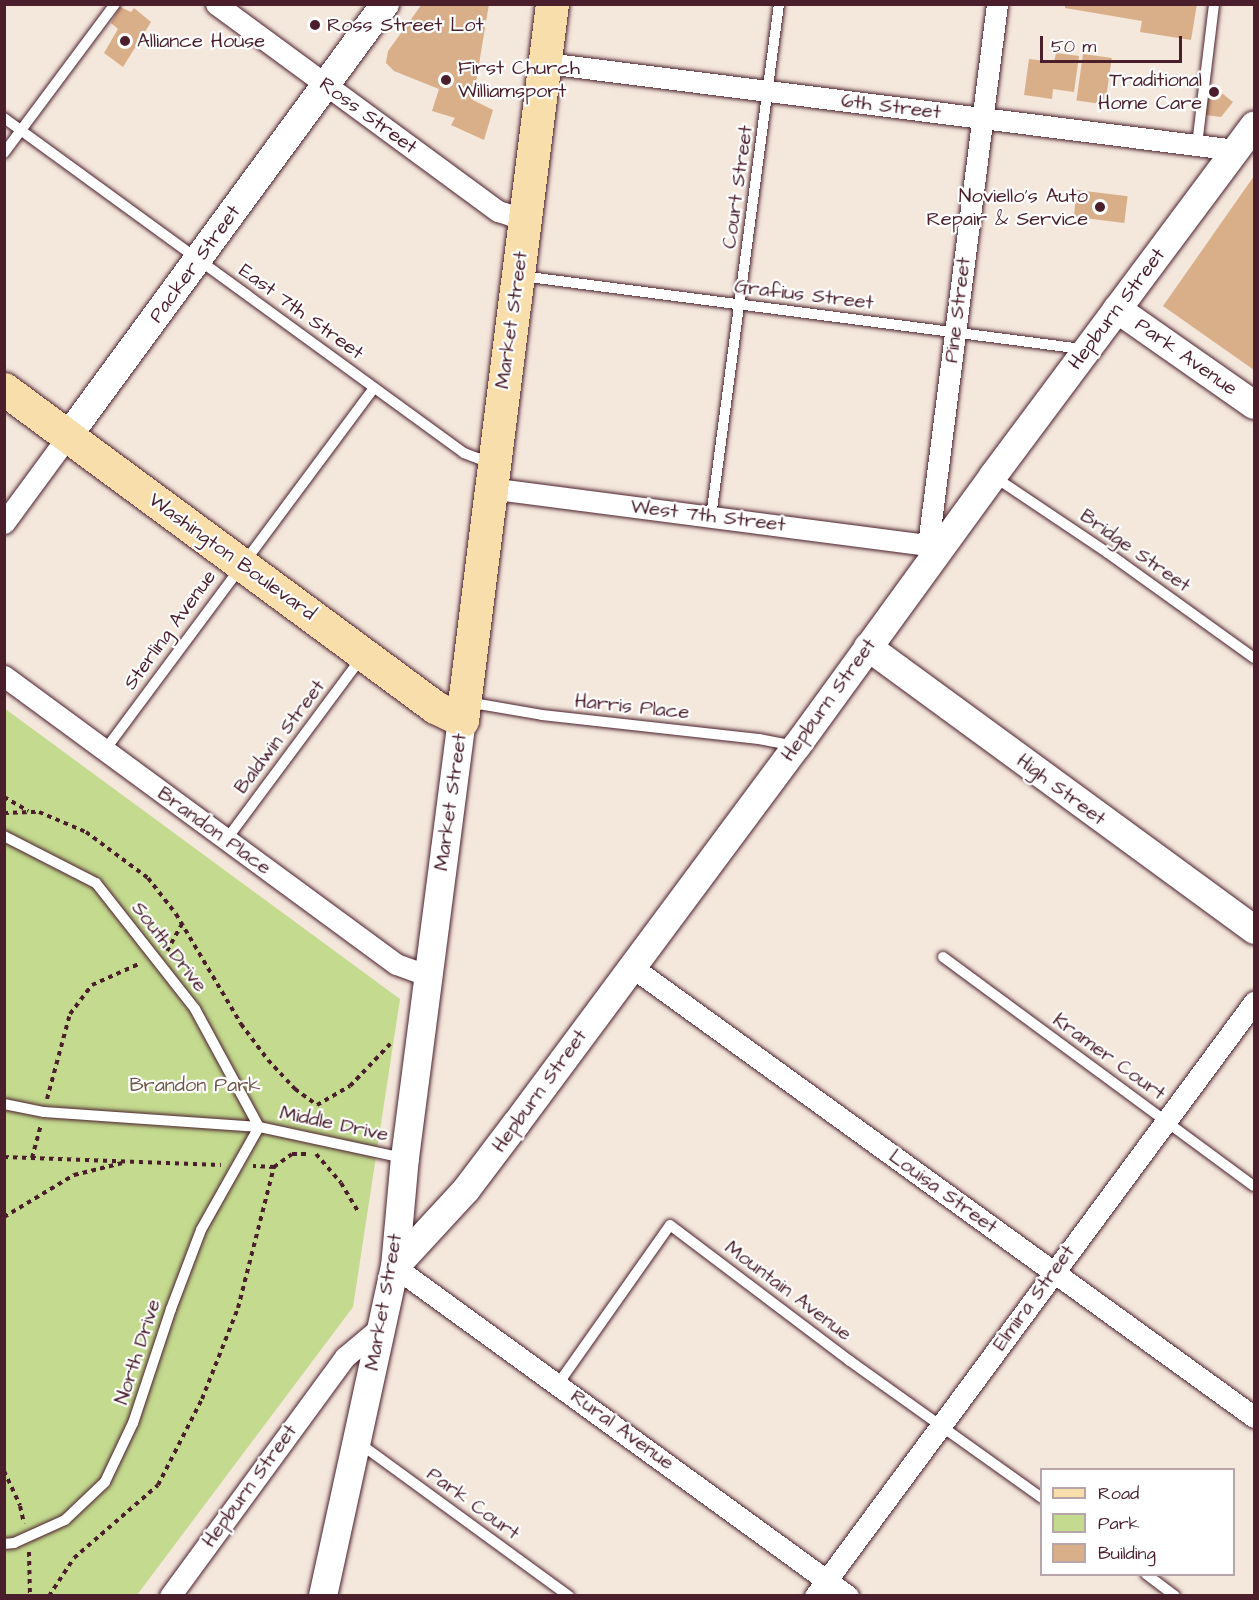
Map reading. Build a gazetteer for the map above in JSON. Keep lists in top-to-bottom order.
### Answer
{
  "streets": {
    "main road": [
      "Packer Street",
      "Hepburn Street",
      "Market Street",
      "Park Avenue",
      "Washington Boulevard",
      "High Street"
    ],
    "street": [
      "6th Street",
      "Ross Street",
      "Pine Street",
      "West 7th Street",
      "Brandon Place",
      "Louisa Street",
      "Elmira Street",
      "Rural Avenue"
    ],
    "lane": [
      "Court Street",
      "Grafius Street",
      "East 7th Street",
      "Bridge Street",
      "Sterling Avenue",
      "Harris Place",
      "Baldwin Street",
      "South Drive",
      "Kramer Court",
      "Middle Drive",
      "Mountain Avenue",
      "North Drive",
      "Park Court"
    ]
  },
  "crossings": [
    ["6th Street", "Court Street"],
    ["6th Street", "Hepburn Street"],
    ["6th Street", "Pine Street"],
    ["6th Street", "Market Street"],
    ["Ross Street", "Packer Street"],
    ["Ross Street", "Market Street"],
    ["Court Street", "Grafius Street"],
    ["Court Street", "West 7th Street"],
    ["Packer Street", "East 7th Street"],
    ["Packer Street", "Washington Boulevard"],
    ["Grafius Street", "Hepburn Street"],
    ["Grafius Street", "Pine Street"],
    ["Grafius Street", "Market Street"],
    ["Hepburn Street", "Pine Street"],
    ["Hepburn Street", "Market Street"],
    ["Hepburn Street", "Park Avenue"],
    ["Hepburn Street", "West 7th Street"],
    ["Hepburn Street", "Bridge Street"],
    ["Hepburn Street", "Harris Place"],
    ["Hepburn Street", "High Street"],
    ["Hepburn Street", "Louisa Street"],
    ["Hepburn Street", "Rural Avenue"],
    ["Pine Street", "West 7th Street"],
    ["East 7th Street", "Market Street"],
    ["East 7th Street", "West 7th Street"],
    ["East 7th Street", "Sterling Avenue"],
    ["Market Street", "West 7th Street"],
    ["Market Street", "Washington Boulevard"],
    ["Market Street", "Harris Place"],
    ["Market Street", "Brandon Place"],
    ["Market Street", "Middle Drive"],
    ["Market Street", "Rural Avenue"],
    ["Market Street", "Park Court"],
    ["Washington Boulevard", "Sterling Avenue"],
    ["Washington Boulevard", "Harris Place"],
    ["Washington Boulevard", "Baldwin Street"],
    ["Sterling Avenue", "Brandon Place"],
    ["Baldwin Street", "Brandon Place"],
    ["South Drive", "Middle Drive"],
    ["South Drive", "North Drive"],
    ["Kramer Court", "Elmira Street"],
    ["Middle Drive", "North Drive"],
    ["Louisa Street", "Elmira Street"],
    ["Mountain Avenue", "Elmira Street"],
    ["Mountain Avenue", "Rural Avenue"],
    ["Elmira Street", "Rural Avenue"]
  ],
  "parks": ["Brandon Park"],
  "places": [
    "Ross Street Lot",
    "Alliance House",
    "First Church Williamsport",
    "Traditional Home Care",
    "Noviello's Auto Repair & Service"
  ],
  "legend": ["Road", "Park", "Building"],
  "scale_bar": "50 m"
}
